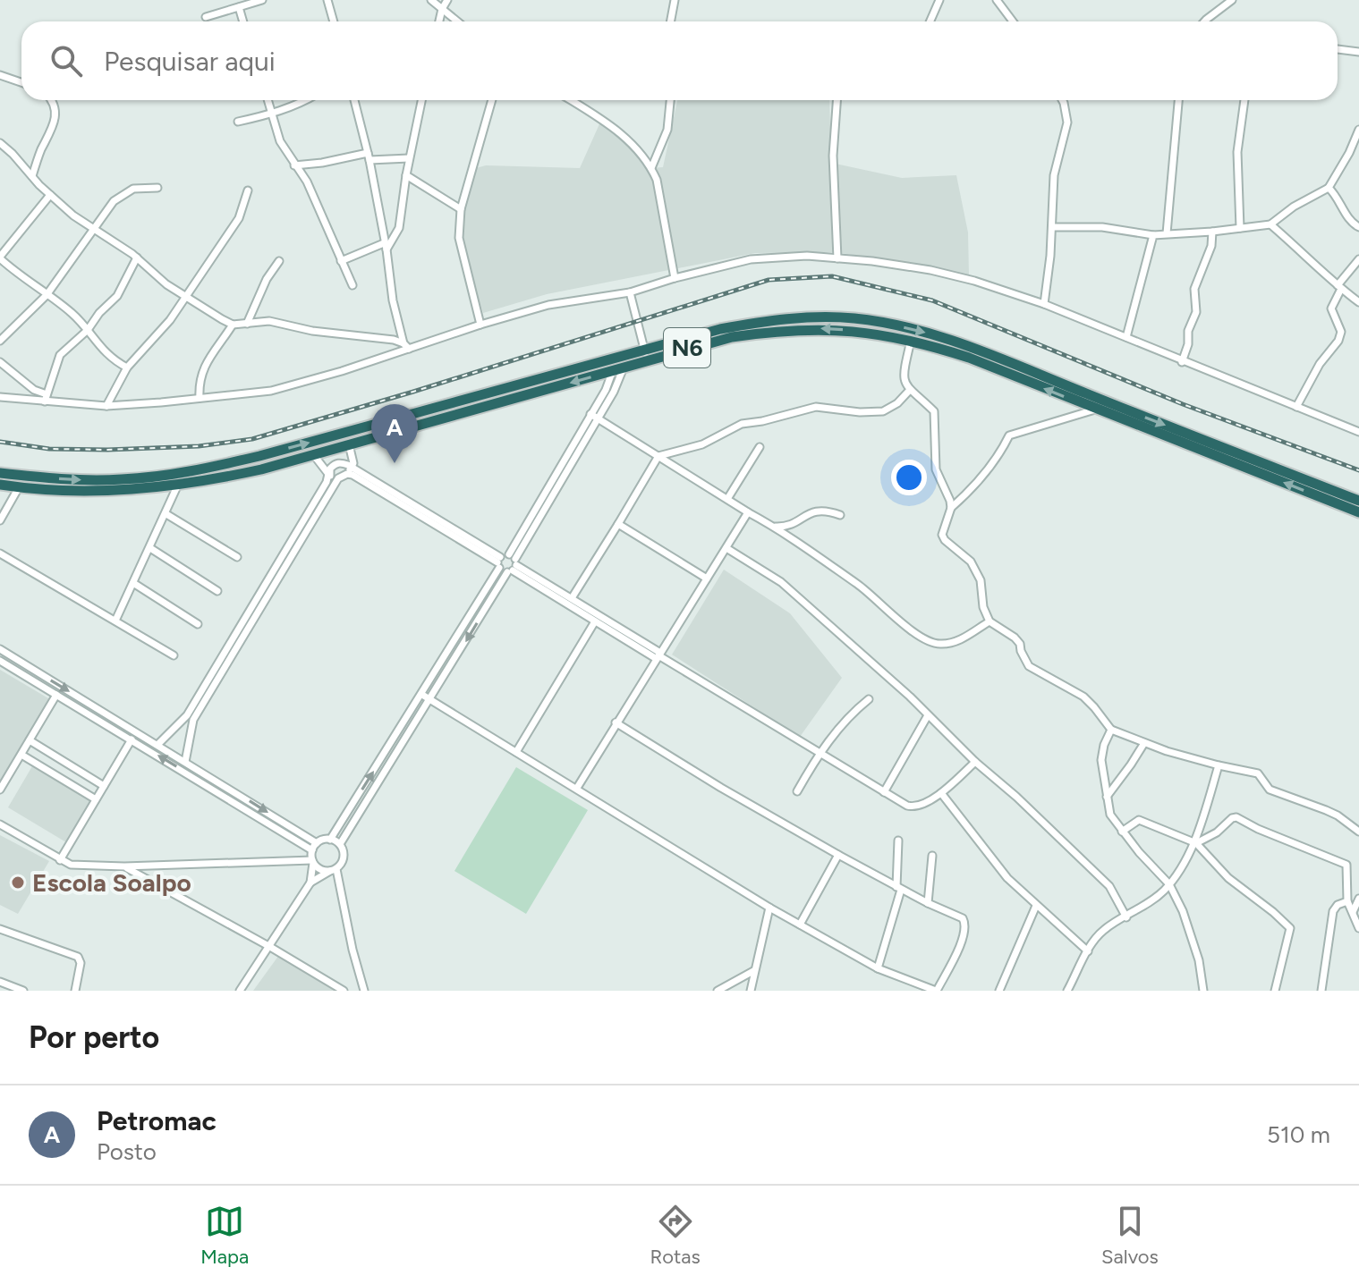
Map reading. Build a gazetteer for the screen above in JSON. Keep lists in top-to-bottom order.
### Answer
{
  "streets": {
    "highway": ["N6"]
  },
  "places": ["Escola Soalpo"],
  "page": {
    "search": "Pesquisar aqui",
    "pins": "A",
    "heading": "Por perto",
    "list": [
      {
        "mark": "A",
        "name": "Petromac",
        "note": "Posto",
        "value": "510 m"
      }
    ],
    "nav": ["Mapa", "Rotas", "Salvos"]
  }
}
